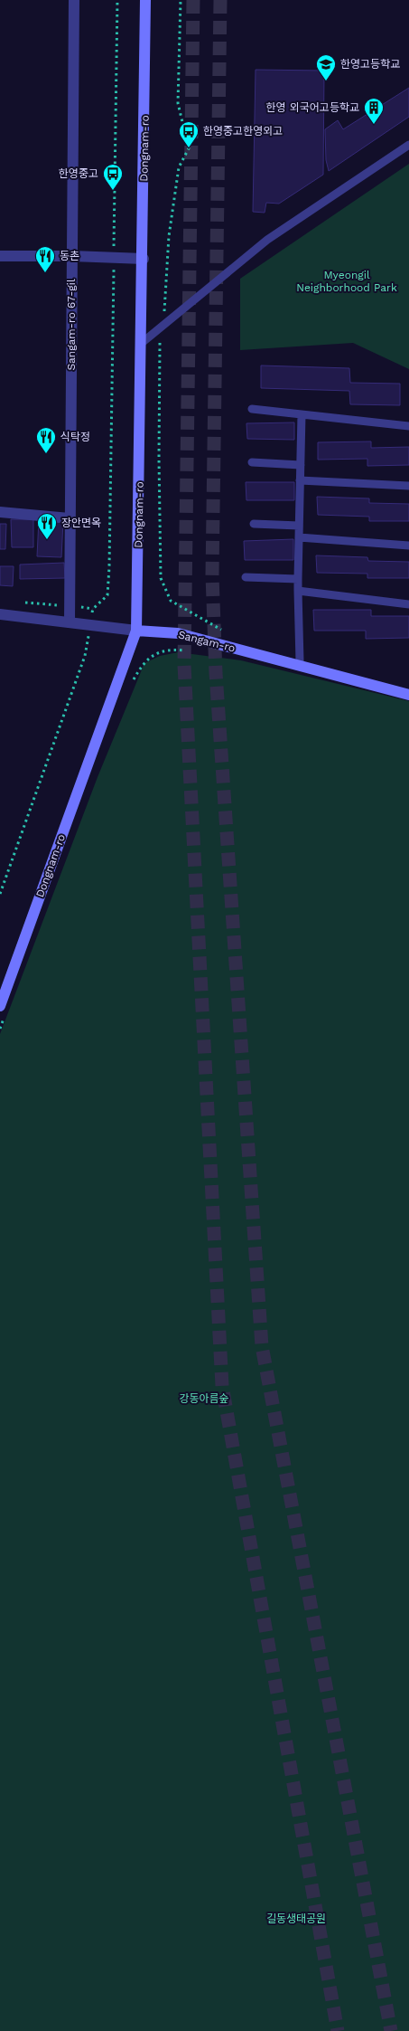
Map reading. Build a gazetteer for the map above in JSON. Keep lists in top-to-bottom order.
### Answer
{
  "streets": {
    "main road": ["Dongnam-ro", "Sangam-ro"],
    "street": ["Sangam-ro 67-gil"]
  },
  "crossings": [
    ["Dongnam-ro", "Sangam-ro"],
    ["Sangam-ro 67-gil", "Sangam-ro"]
  ],
  "parks": ["Myeongil Neighborhood Park", "강동아름숲", "길동생태공원"],
  "places": {
    "school or university": ["한영고등학교"],
    "building": ["한영 외국어고등학교"],
    "bus stop": ["한영중고한영외고", "한영중고"],
    "restaurant": ["동촌", "식탁정", "장안면옥"]
  }
}
